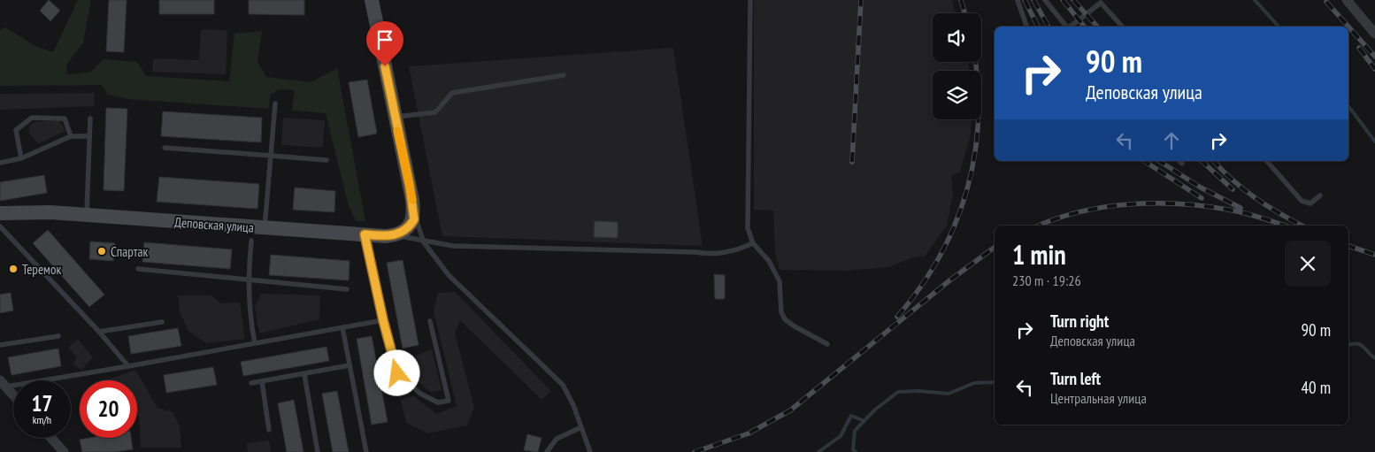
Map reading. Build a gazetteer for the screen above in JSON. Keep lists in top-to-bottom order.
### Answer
{
  "streets": {
    "street": ["Деповская улица"]
  },
  "places": ["Спартак", "Теремок"],
  "page": {
    "turn": ["90 m", "Деповская улица"],
    "heading": ["1 min", "230 m · 19:26"],
    "list": [
      {
        "name": "Turn right",
        "note": "Деповская улица",
        "value": "90 m"
      },
      {
        "name": "Turn left",
        "note": "Центральная улица",
        "value": "40 m"
      }
    ],
    "speed": "17 km/h",
    "limit": "20"
  }
}
